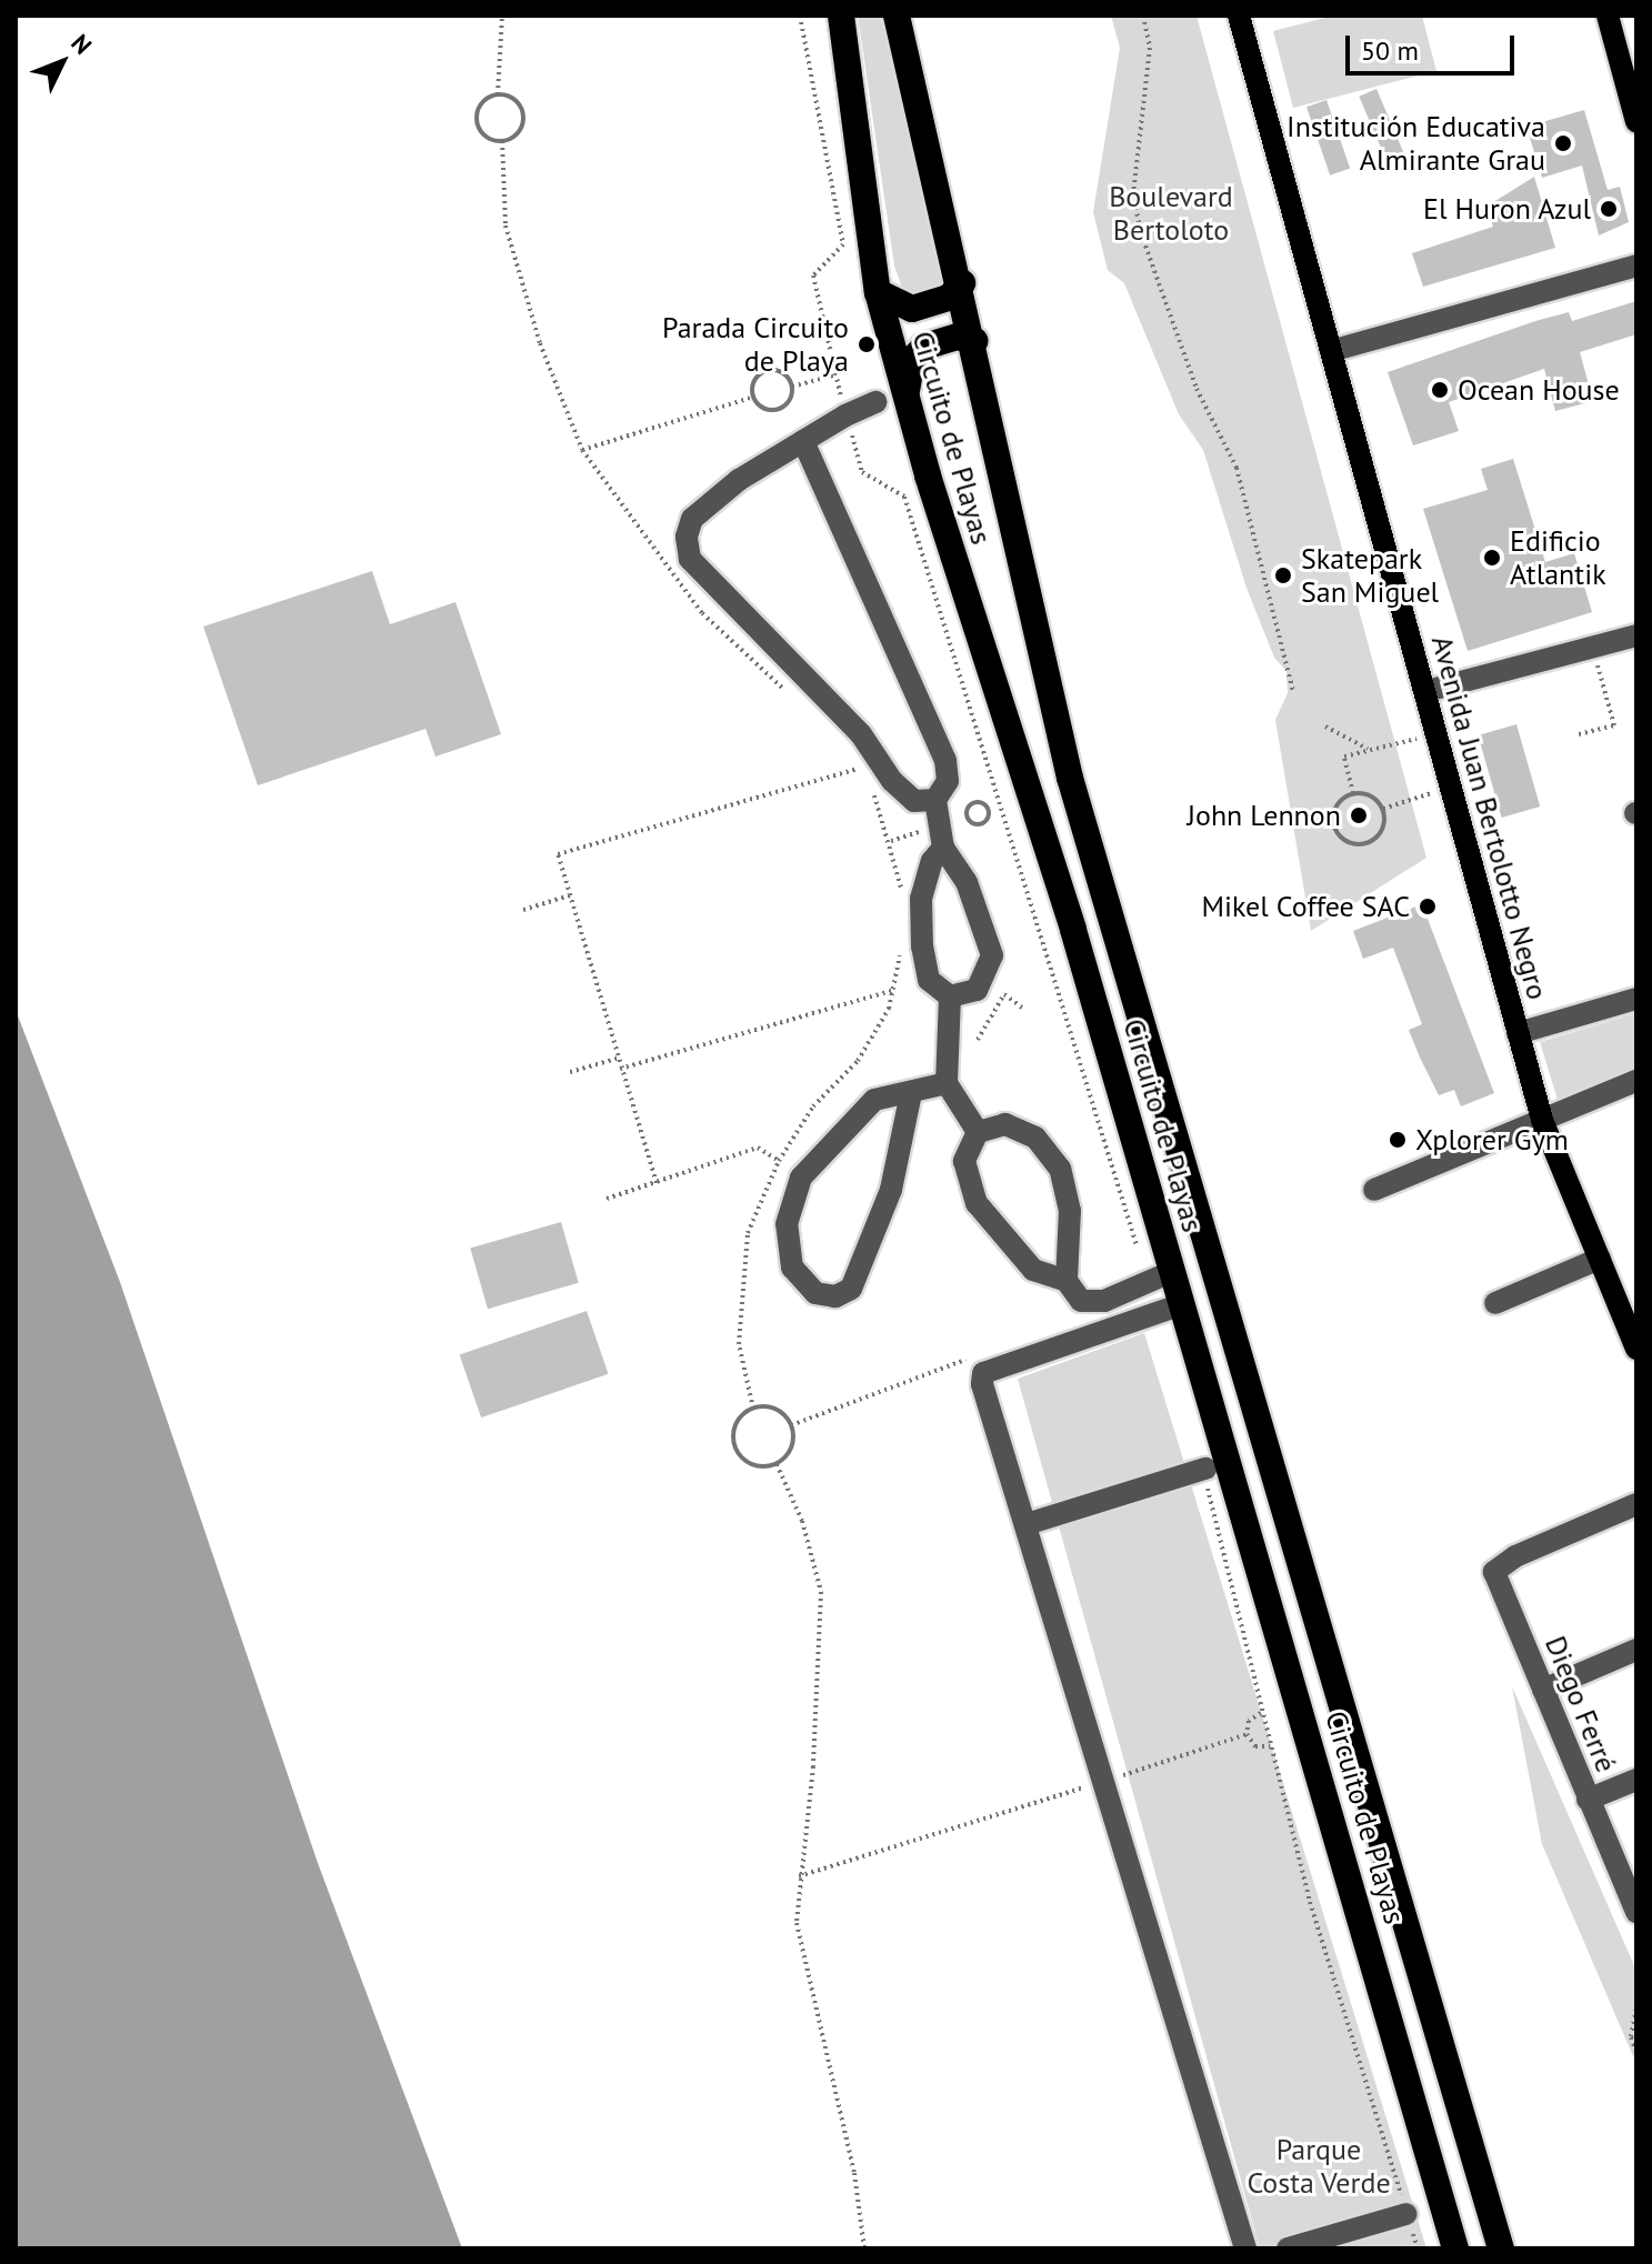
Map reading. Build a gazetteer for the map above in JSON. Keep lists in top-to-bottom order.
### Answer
{
  "streets": {
    "highway": ["Circuito de Playas"],
    "main road": ["Avenida Juan Bertolotto Negro"],
    "street": ["Diego Ferré"]
  },
  "parks": ["Boulevard Bertoloto", "Parque Costa Verde"],
  "places": [
    "Institución Educativa Almirante Grau",
    "El Huron Azul",
    "Parada Circuito de Playa",
    "Ocean House",
    "Edificio Atlantik",
    "Skatepark San Miguel",
    "John Lennon",
    "Mikel Coffee SAC",
    "Xplorer Gym"
  ],
  "scale_bar": "50 m",
  "north": "top right"
}
